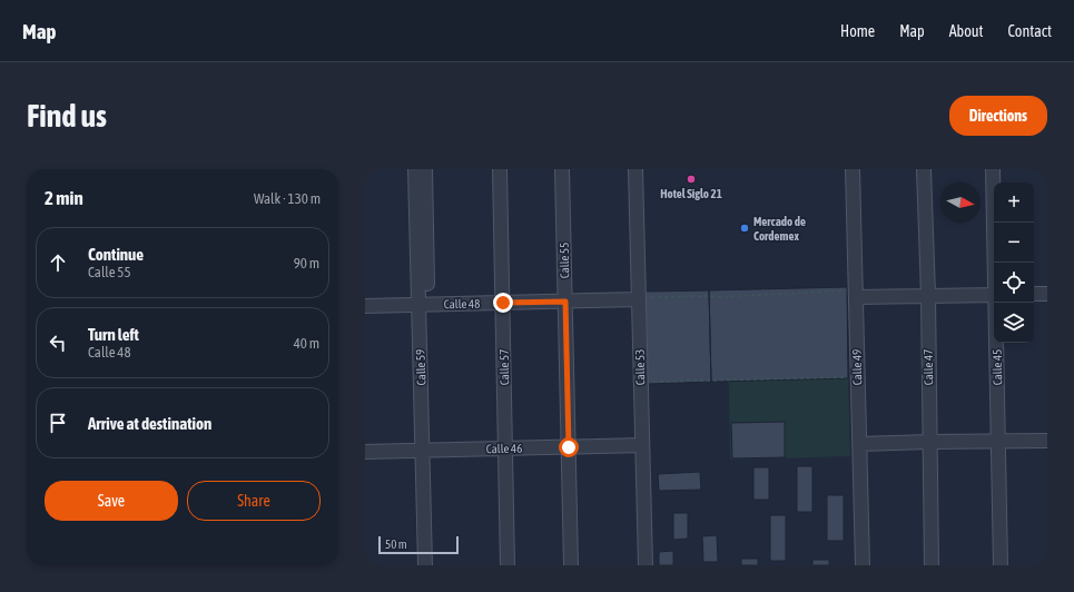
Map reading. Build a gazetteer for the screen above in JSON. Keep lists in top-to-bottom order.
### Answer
{
  "streets": {
    "street": [
      "Calle 55",
      "Calle 48",
      "Calle 59",
      "Calle 57",
      "Calle 53",
      "Calle 49",
      "Calle 47",
      "Calle 45",
      "Calle 46"
    ]
  },
  "crossings": [
    ["Calle 55", "Calle 48"],
    ["Calle 55", "Calle 46"],
    ["Calle 48", "Calle 59"],
    ["Calle 48", "Calle 57"],
    ["Calle 48", "Calle 53"],
    ["Calle 59", "Calle 46"],
    ["Calle 57", "Calle 46"],
    ["Calle 53", "Calle 46"]
  ],
  "places": ["Hotel Siglo 21", "Mercado de Cordemex"],
  "scale_bar": "50 m",
  "north": "right",
  "page": {
    "header": "Map",
    "nav": [
      "Home",
      "Map",
      "About",
      "Contact"
    ],
    "buttons": [
      "Directions",
      ["Save", "Share"]
    ],
    "title": "Find us",
    "heading": ["2 min", "Walk · 130 m"],
    "map_buttons": ["+", "−"],
    "list": [
      ["Continue", "Calle 55", "90 m"],
      ["Turn left", "Calle 48", "40 m"],
      "Arrive at destination"
    ],
    "scale": "50 m"
  }
}
